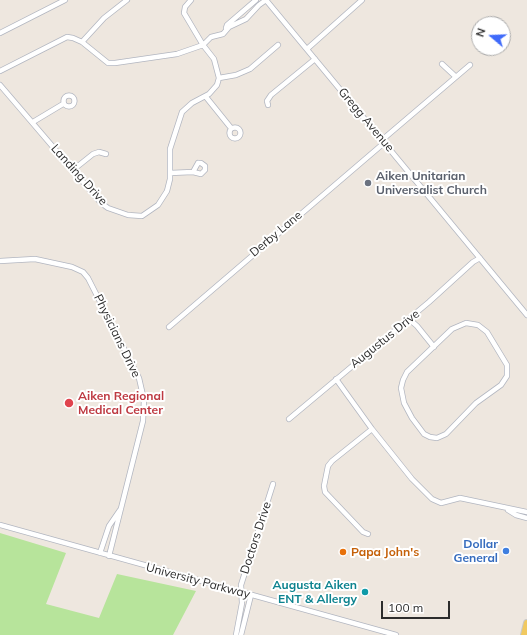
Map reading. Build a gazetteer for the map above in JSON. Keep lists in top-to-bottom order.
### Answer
{
  "streets": {
    "street": [
      "Gregg Avenue",
      "Landing Drive",
      "Derby Lane",
      "Physicians Drive",
      "Augustus Drive",
      "Doctors Drive",
      "University Parkway"
    ]
  },
  "crossings": [
    ["Gregg Avenue", "Derby Lane"],
    ["Gregg Avenue", "Augustus Drive"],
    ["Physicians Drive", "University Parkway"],
    ["Doctors Drive", "University Parkway"]
  ],
  "places": [
    "Aiken Unitarian Universalist Church",
    "Aiken Regional Medical Center",
    "Dollar General",
    "Papa John's",
    "Augusta Aiken ENT & Allergy"
  ],
  "scale_bar": "100 m",
  "north": "left"
}
